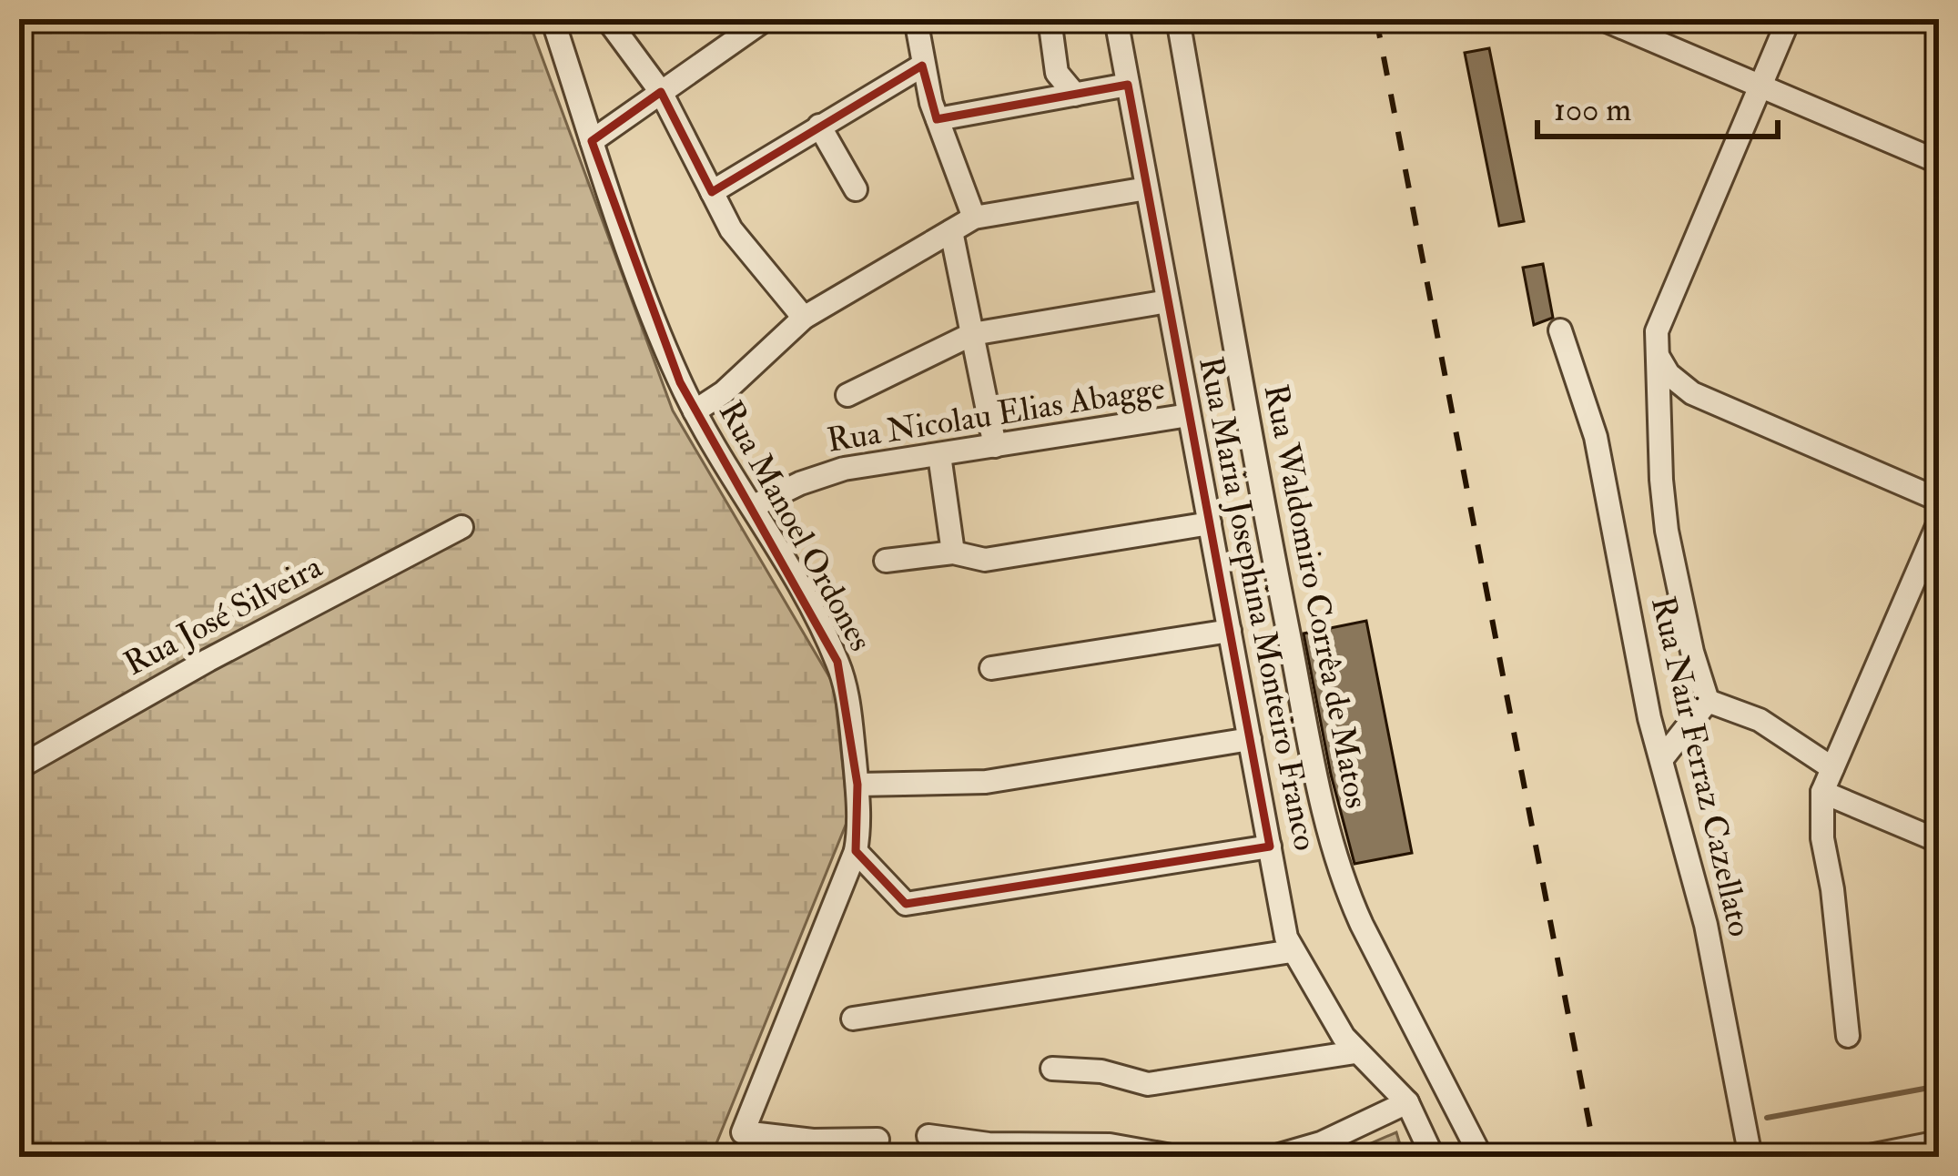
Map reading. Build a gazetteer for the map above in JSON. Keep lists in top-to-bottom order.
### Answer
{
  "streets": {
    "street": [
      "Rua Nicolau Elias Abagge",
      "Rua Manoel Ordones",
      "Rua Waldomiro Corrêa de Matos",
      "Rua Maria Josephina Monteiro Franco",
      "Rua José Silveira",
      "Rua Nair Ferraz Cazellato"
    ]
  },
  "crossings": [
    ["Rua Nicolau Elias Abagge", "Rua Manoel Ordones"],
    ["Rua Nicolau Elias Abagge", "Rua Maria Josephina Monteiro Franco"]
  ],
  "scale_bar": "100 m"
}
